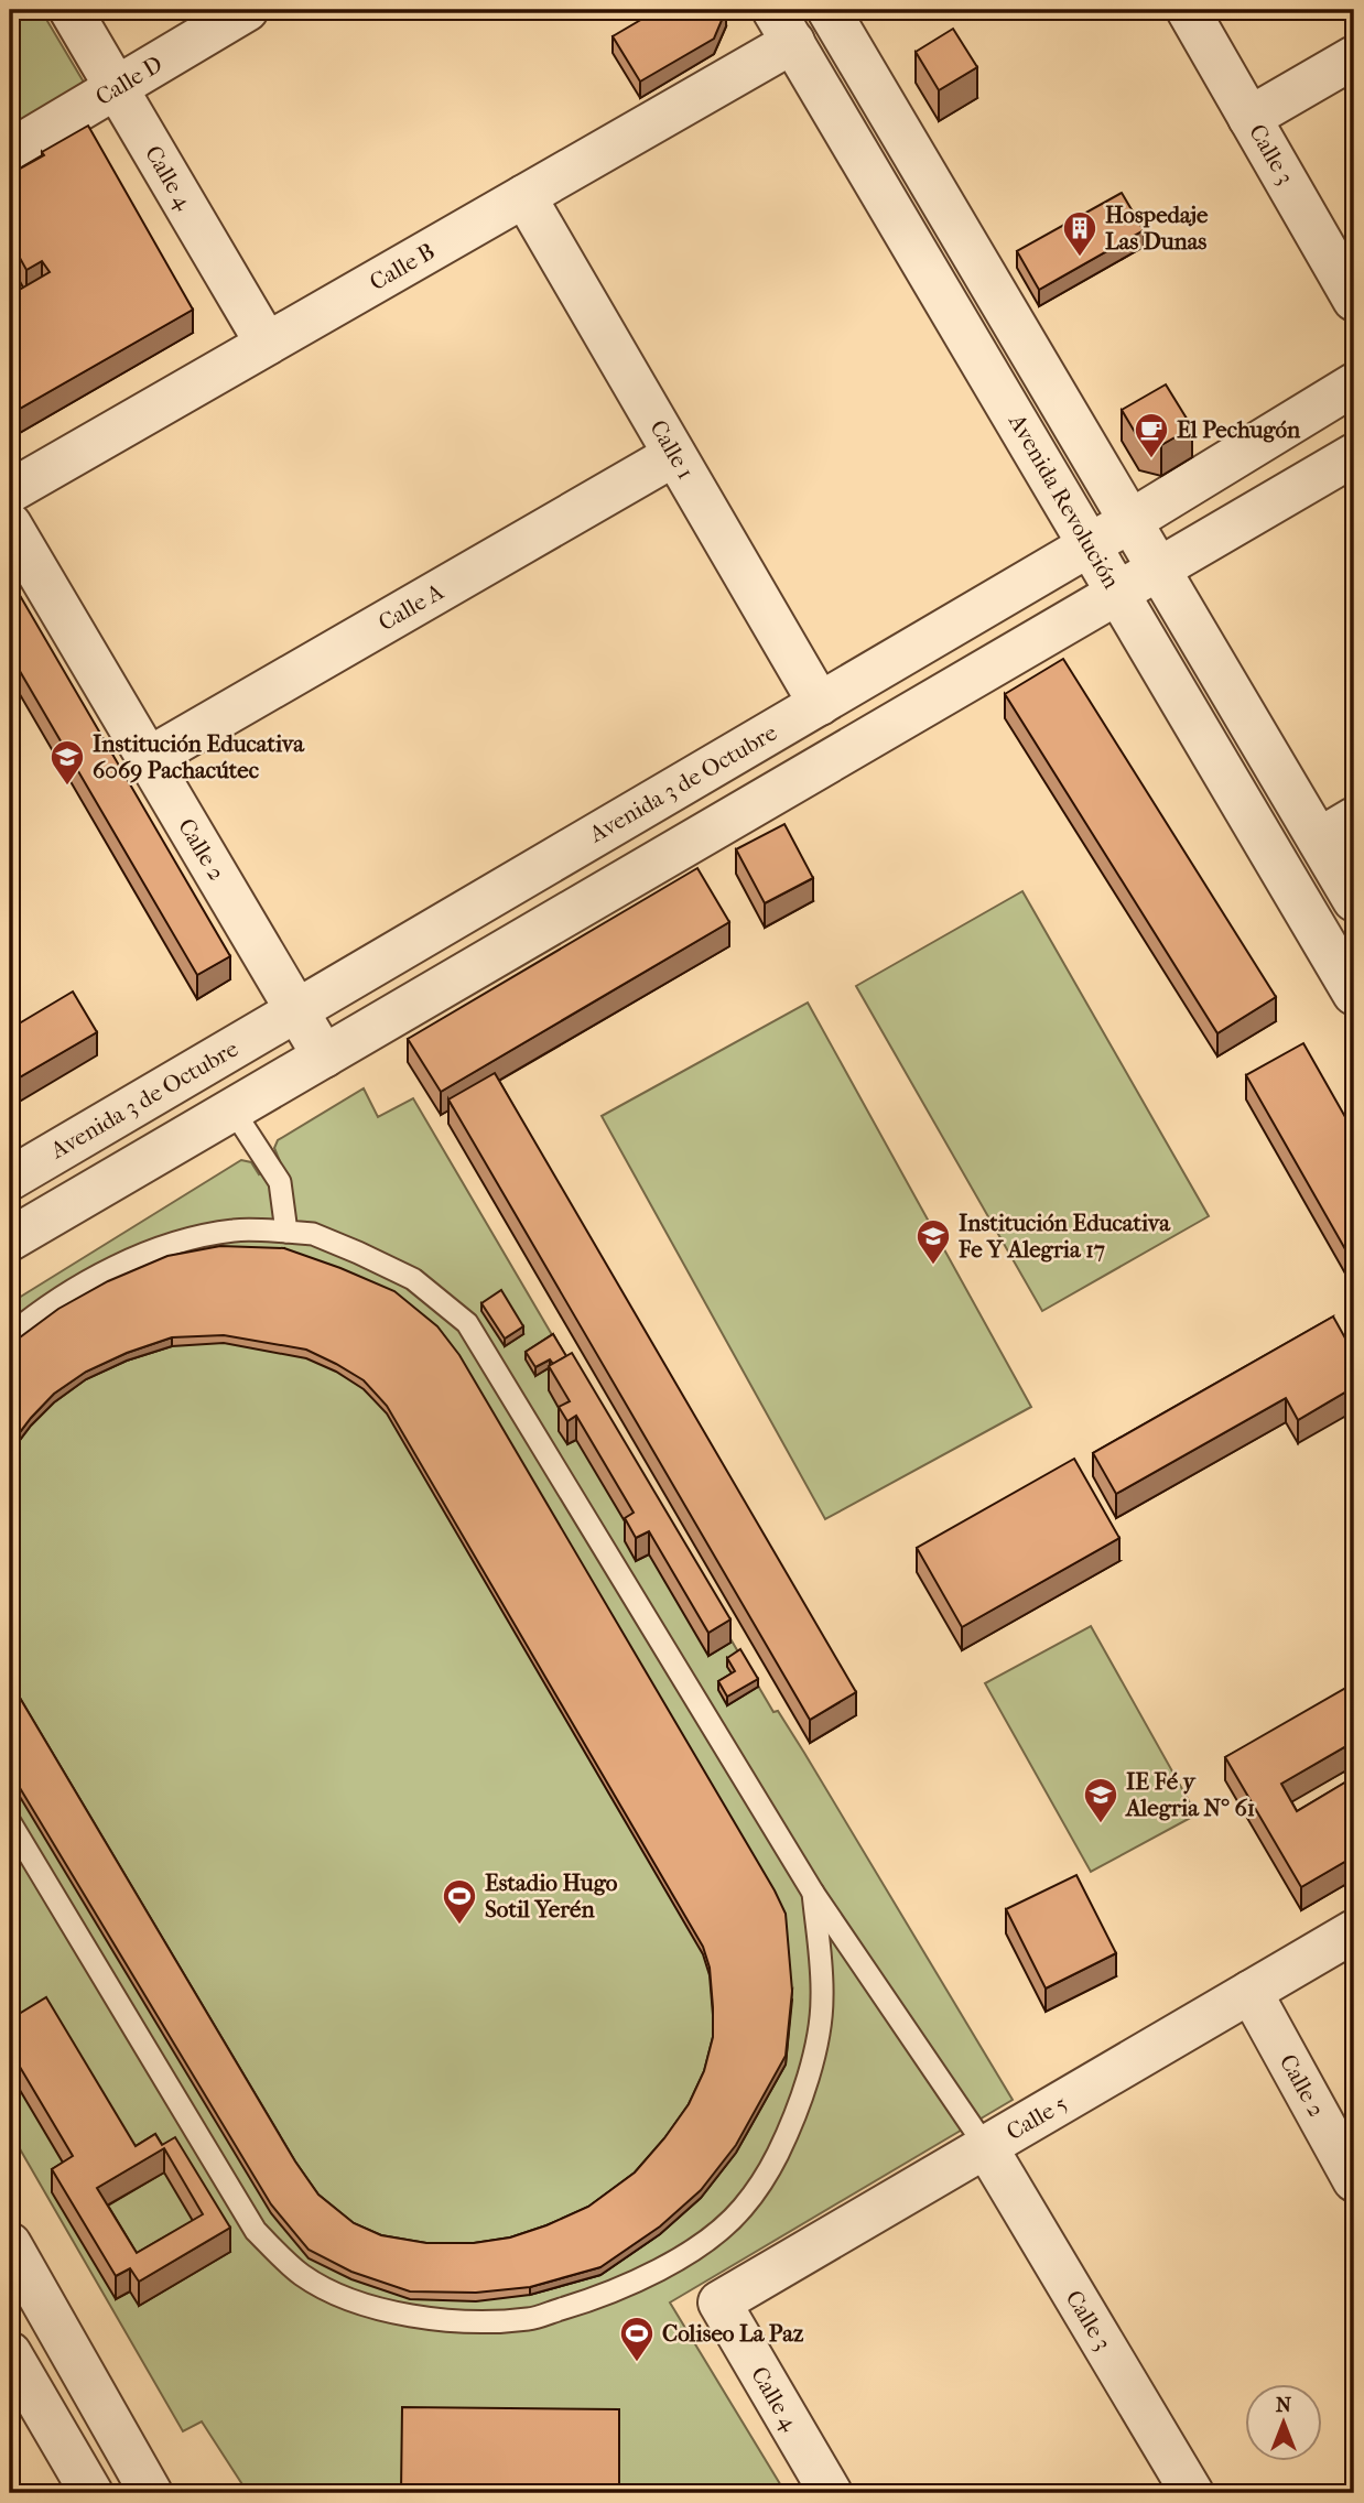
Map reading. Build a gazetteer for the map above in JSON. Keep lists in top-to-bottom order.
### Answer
{
  "streets": {
    "street": [
      "Calle D",
      "Calle 3",
      "Calle 4",
      "Calle B",
      "Calle 1",
      "Avenida Revolución",
      "Calle A",
      "Avenida 3 de Octubre",
      "Calle 2",
      "Calle 5"
    ]
  },
  "crossings": [
    ["Calle D", "Calle 4"],
    ["Calle 3", "Calle 5"],
    ["Calle 4", "Calle B"],
    ["Calle 4", "Calle 5"],
    ["Calle B", "Calle 1"],
    ["Calle B", "Avenida Revolución"],
    ["Calle 1", "Calle A"],
    ["Calle 1", "Avenida 3 de Octubre"],
    ["Avenida Revolución", "Avenida 3 de Octubre"],
    ["Calle A", "Calle 2"],
    ["Avenida 3 de Octubre", "Calle 2"],
    ["Calle 2", "Calle 5"]
  ],
  "places": {
    "building": ["Hospedaje Las Dunas"],
    "cafe": ["El Pechugón"],
    "school or university": ["Institución Educativa 6069 Pachacútec", "Institución Educativa Fe Y Alegria 17", "IE Fé y Alegria N° 61"],
    "sports": ["Estadio Hugo Sotil Yerén", "Coliseo La Paz"]
  },
  "north": "top"
}
